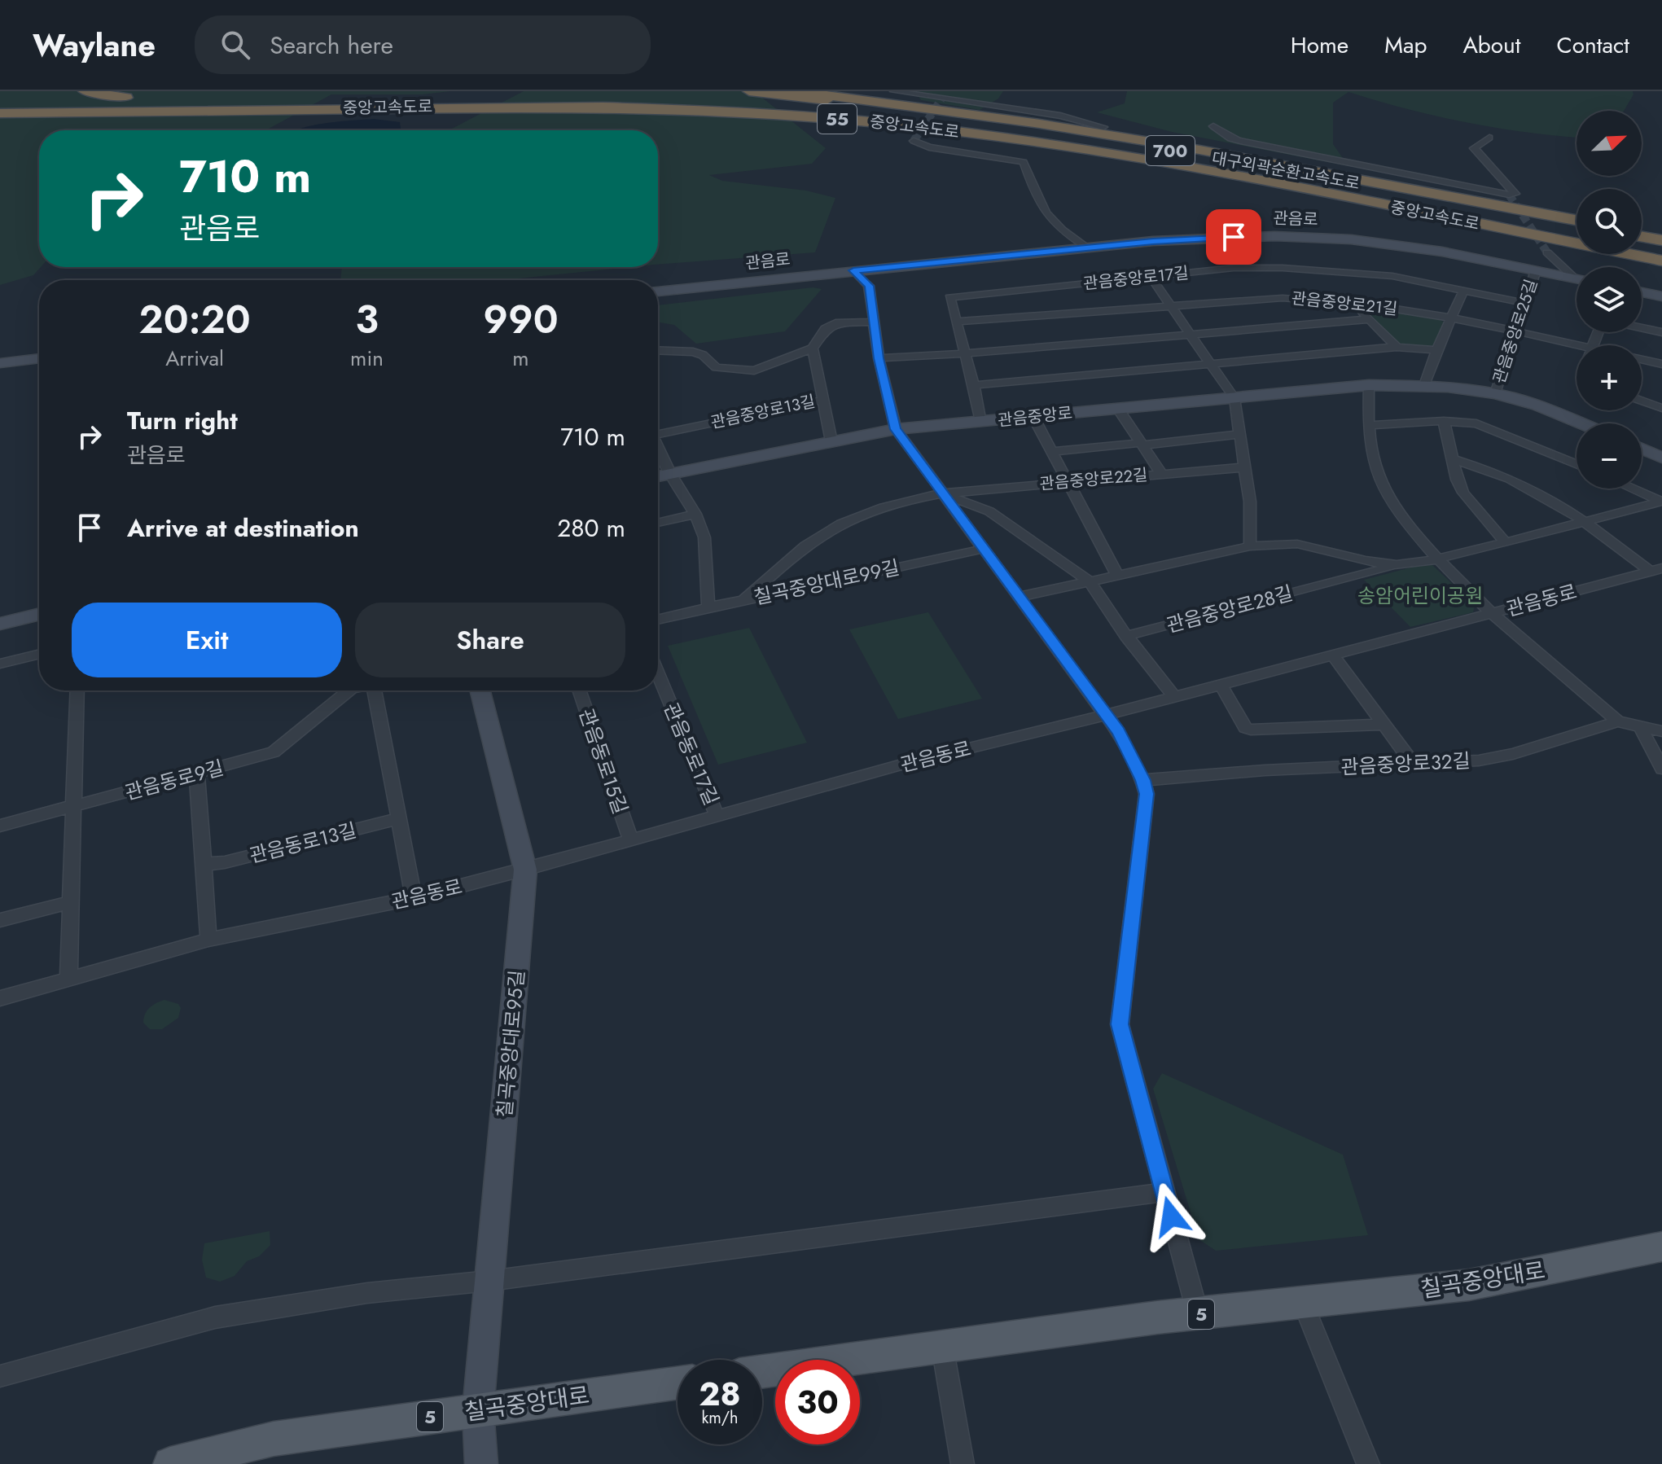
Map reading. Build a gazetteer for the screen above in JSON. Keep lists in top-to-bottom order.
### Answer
{
  "streets": {
    "highway": [
      "중앙고속도로",
      "55",
      "700",
      "대구외곽순환고속도로"
    ],
    "main road": [
      "관음로",
      "관음중앙로",
      "칠곡중앙대로95길",
      "칠곡중앙대로",
      "5"
    ],
    "street": [
      "관음중앙로17길",
      "관음중앙로21길",
      "관음중앙로25길",
      "관음중앙로13길",
      "관음중앙로22길",
      "칠곡중앙대로99길",
      "관음동로",
      "관음중앙로28길",
      "관음동로17길",
      "관음동로15길",
      "관음중앙로32길",
      "관음동로9길",
      "관음동로13길"
    ]
  },
  "crossings": [
    ["관음로", "관음중앙로25길"],
    ["관음중앙로17길", "관음중앙로21길"],
    ["관음중앙로17길", "관음중앙로25길"],
    ["관음중앙로17길", "관음중앙로"],
    ["관음중앙로21길", "관음중앙로25길"],
    ["관음중앙로25길", "관음중앙로"],
    ["관음중앙로13길", "관음중앙로"],
    ["관음중앙로", "관음중앙로22길"],
    ["관음중앙로22길", "칠곡중앙대로99길"],
    ["관음동로", "관음동로17길"],
    ["관음동로", "관음동로15길"],
    ["관음동로", "칠곡중앙대로95길"],
    ["칠곡중앙대로95길", "칠곡중앙대로"]
  ],
  "parks": ["송암어린이공원"],
  "north": "top right",
  "page": {
    "header": "Waylane",
    "search": "Search here",
    "nav": [
      "Home",
      "Map",
      "About",
      "Contact"
    ],
    "map_buttons": ["+", "−"],
    "turn": ["710 m", "관음로"],
    "eta": [
      "20:20",
      "Arrival",
      "3",
      "min",
      "990",
      "m"
    ],
    "list": [
      {
        "name": "Turn right",
        "note": "관음로",
        "value": "710 m"
      },
      {
        "name": "Arrive at destination",
        "value": "280 m"
      }
    ],
    "buttons": ["Exit", "Share"],
    "speed": "28 km/h",
    "limit": "30"
  }
}
